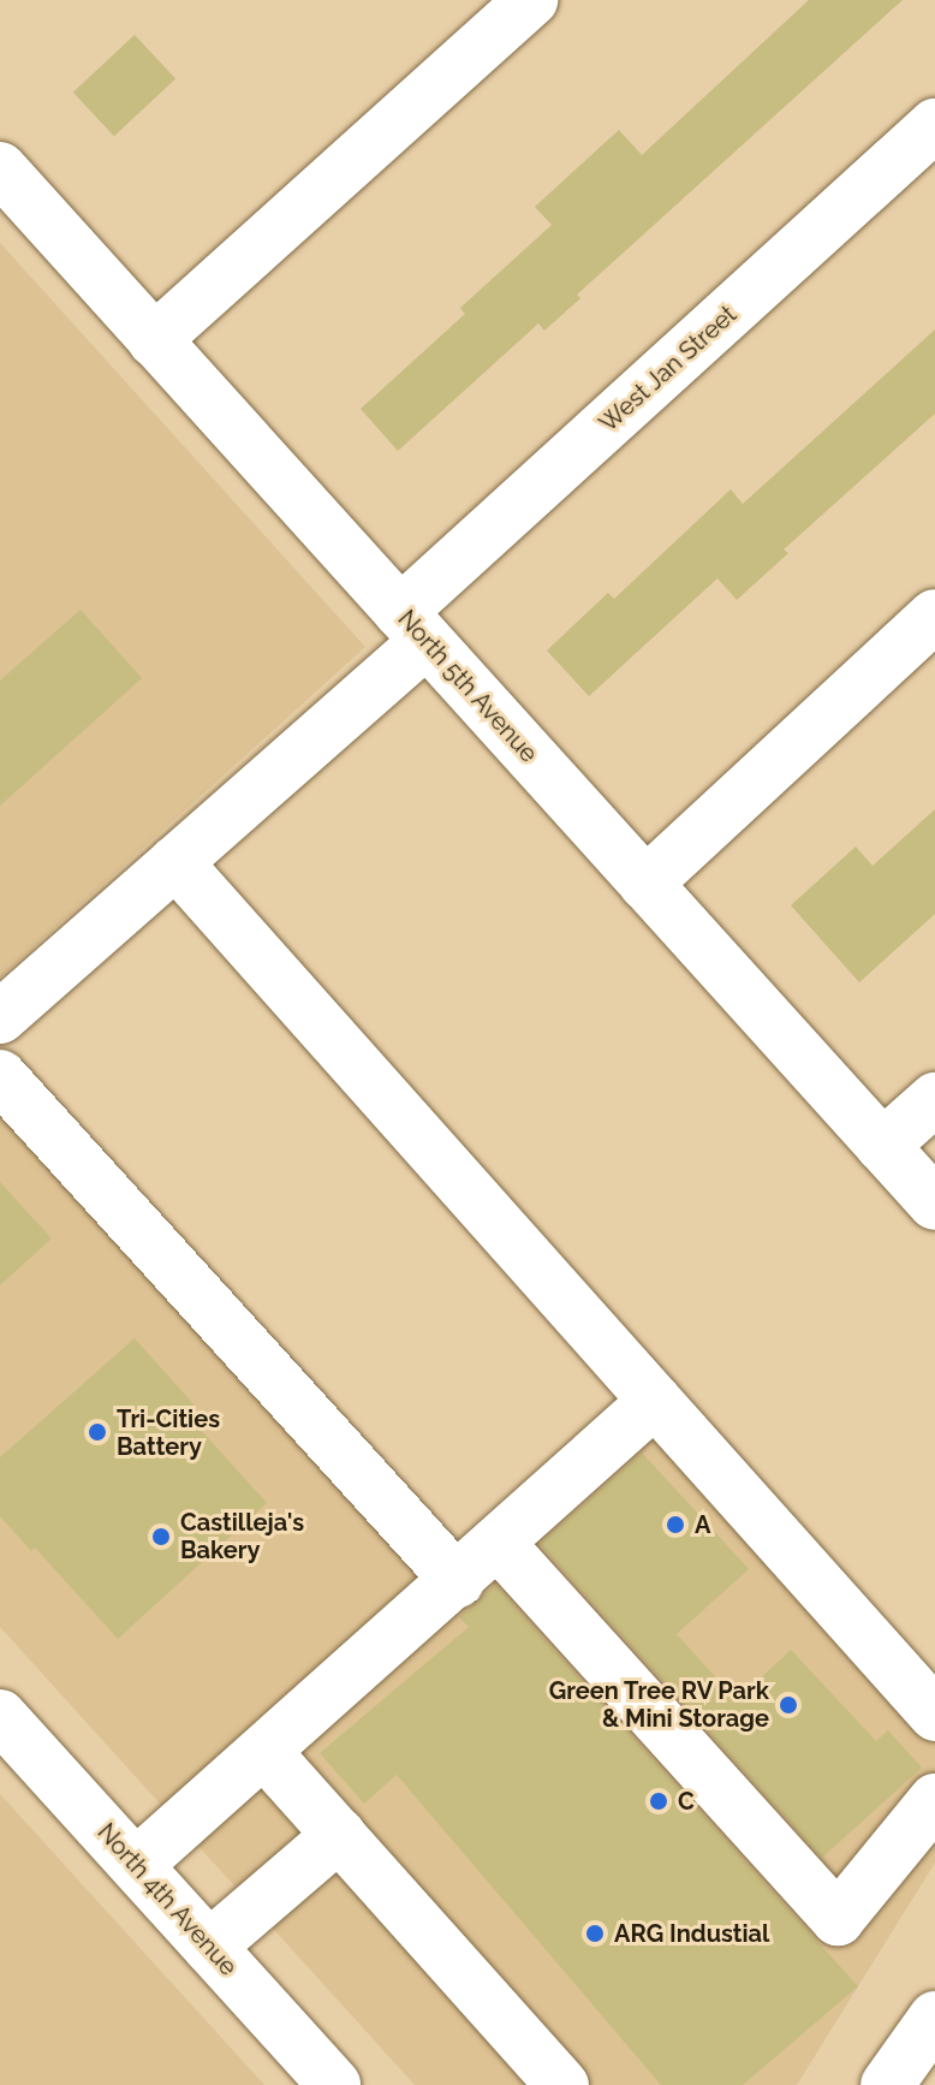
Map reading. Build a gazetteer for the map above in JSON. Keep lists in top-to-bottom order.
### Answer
{
  "streets": {
    "main road": ["West Jan Street", "North 5th Avenue", "North 4th Avenue"]
  },
  "crossings": [
    ["West Jan Street", "North 5th Avenue"]
  ],
  "places": [
    "Tri-Cities Battery",
    "A",
    "Castilleja's Bakery",
    "Green Tree RV Park & Mini Storage",
    "C",
    "ARG Industial"
  ]
}
